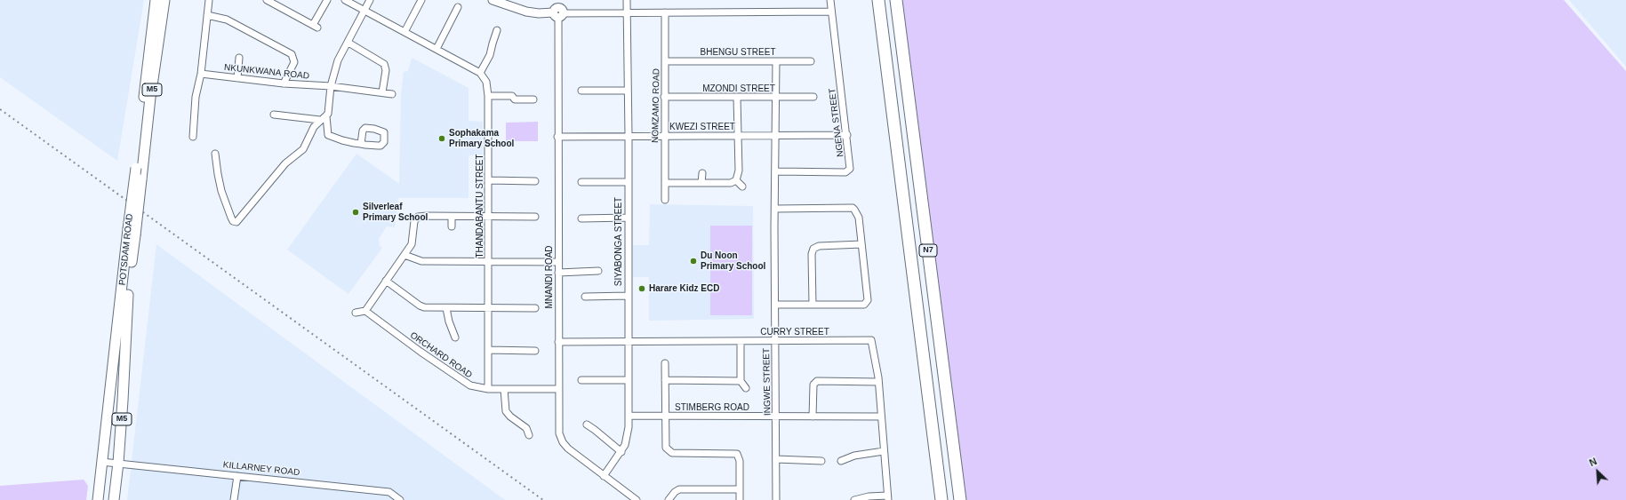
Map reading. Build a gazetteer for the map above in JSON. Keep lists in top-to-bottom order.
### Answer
{
  "streets": {
    "highway": ["N7"],
    "main road": ["M5", "POTSDAM ROAD"],
    "street": [
      "BHENGU STREET",
      "NKUNKWANA ROAD",
      "MZONDI STREET",
      "NOMZAMO ROAD",
      "NGENA STREET",
      "KWEZI STREET",
      "THANDABANTU STREET",
      "SIYABONGA STREET",
      "MNANDI ROAD",
      "CURRY STREET",
      "ORCHARD ROAD",
      "INGWE STREET",
      "STIMBERG ROAD",
      "KILLARNEY ROAD"
    ]
  },
  "crossings": [
    ["BHENGU STREET", "NOMZAMO ROAD"],
    ["BHENGU STREET", "INGWE STREET"],
    ["MZONDI STREET", "NOMZAMO ROAD"],
    ["MZONDI STREET", "INGWE STREET"],
    ["NOMZAMO ROAD", "KWEZI STREET"],
    ["NGENA STREET", "KWEZI STREET"],
    ["NGENA STREET", "INGWE STREET"],
    ["KWEZI STREET", "SIYABONGA STREET"],
    ["KWEZI STREET", "MNANDI ROAD"],
    ["KWEZI STREET", "INGWE STREET"],
    ["THANDABANTU STREET", "ORCHARD ROAD"],
    ["SIYABONGA STREET", "MNANDI ROAD"],
    ["SIYABONGA STREET", "CURRY STREET"],
    ["SIYABONGA STREET", "STIMBERG ROAD"],
    ["POTSDAM ROAD", "KILLARNEY ROAD"],
    ["MNANDI ROAD", "CURRY STREET"],
    ["MNANDI ROAD", "ORCHARD ROAD"],
    ["CURRY STREET", "INGWE STREET"],
    ["CURRY STREET", "STIMBERG ROAD"],
    ["INGWE STREET", "STIMBERG ROAD"]
  ],
  "places": [
    "Sophakama Primary School",
    "Silverleaf Primary School",
    "Du Noon Primary School",
    "Harare Kidz ECD"
  ],
  "north": "top left"
}
